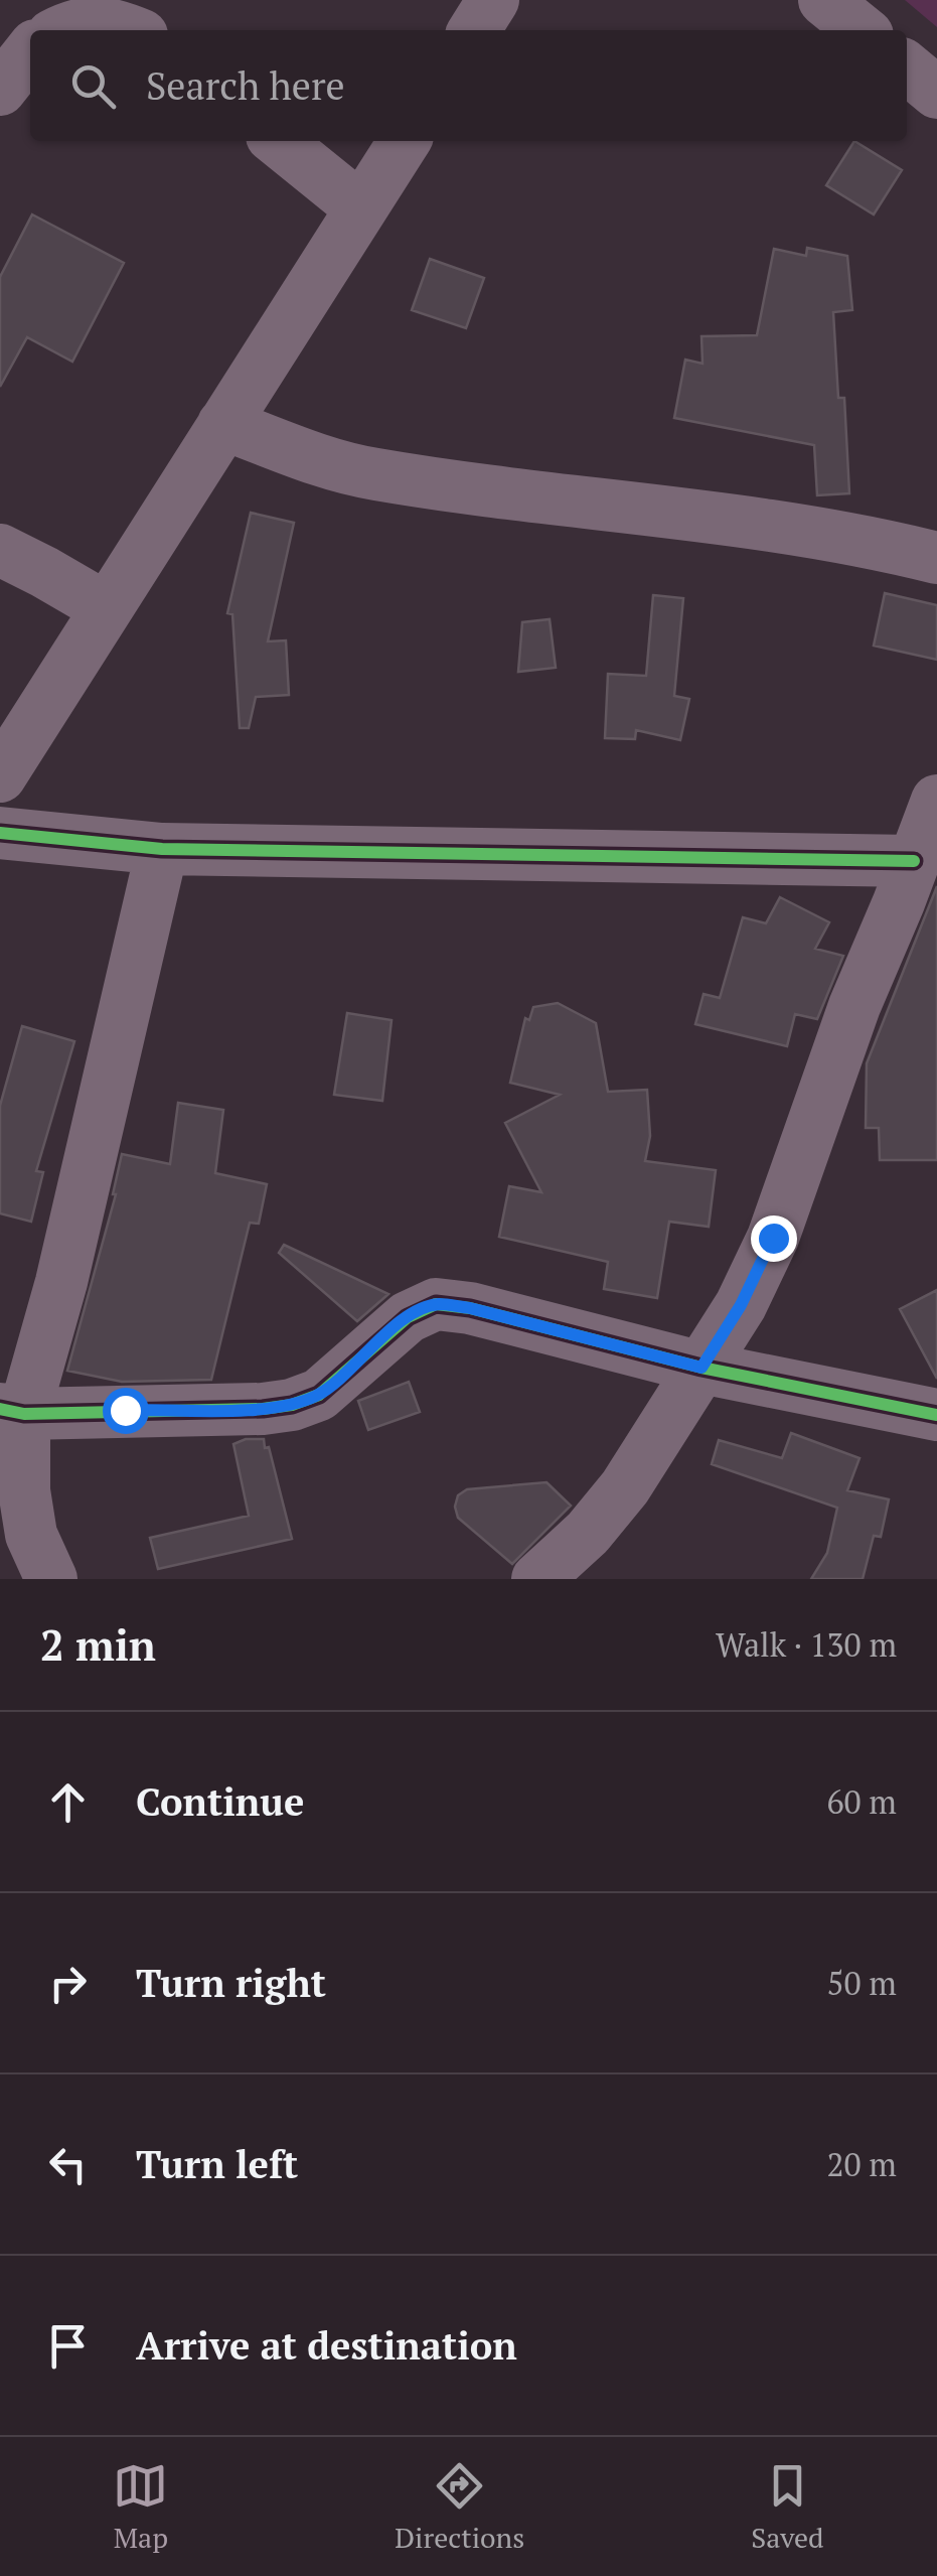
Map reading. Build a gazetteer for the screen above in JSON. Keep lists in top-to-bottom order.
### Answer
{
  "page": {
    "search": "Search here",
    "heading": ["2 min", "Walk · 130 m"],
    "list": [
      ["Continue", "60 m"],
      ["Turn right", "50 m"],
      ["Turn left", "20 m"],
      "Arrive at destination"
    ],
    "nav": ["Map", "Directions", "Saved"]
  }
}
